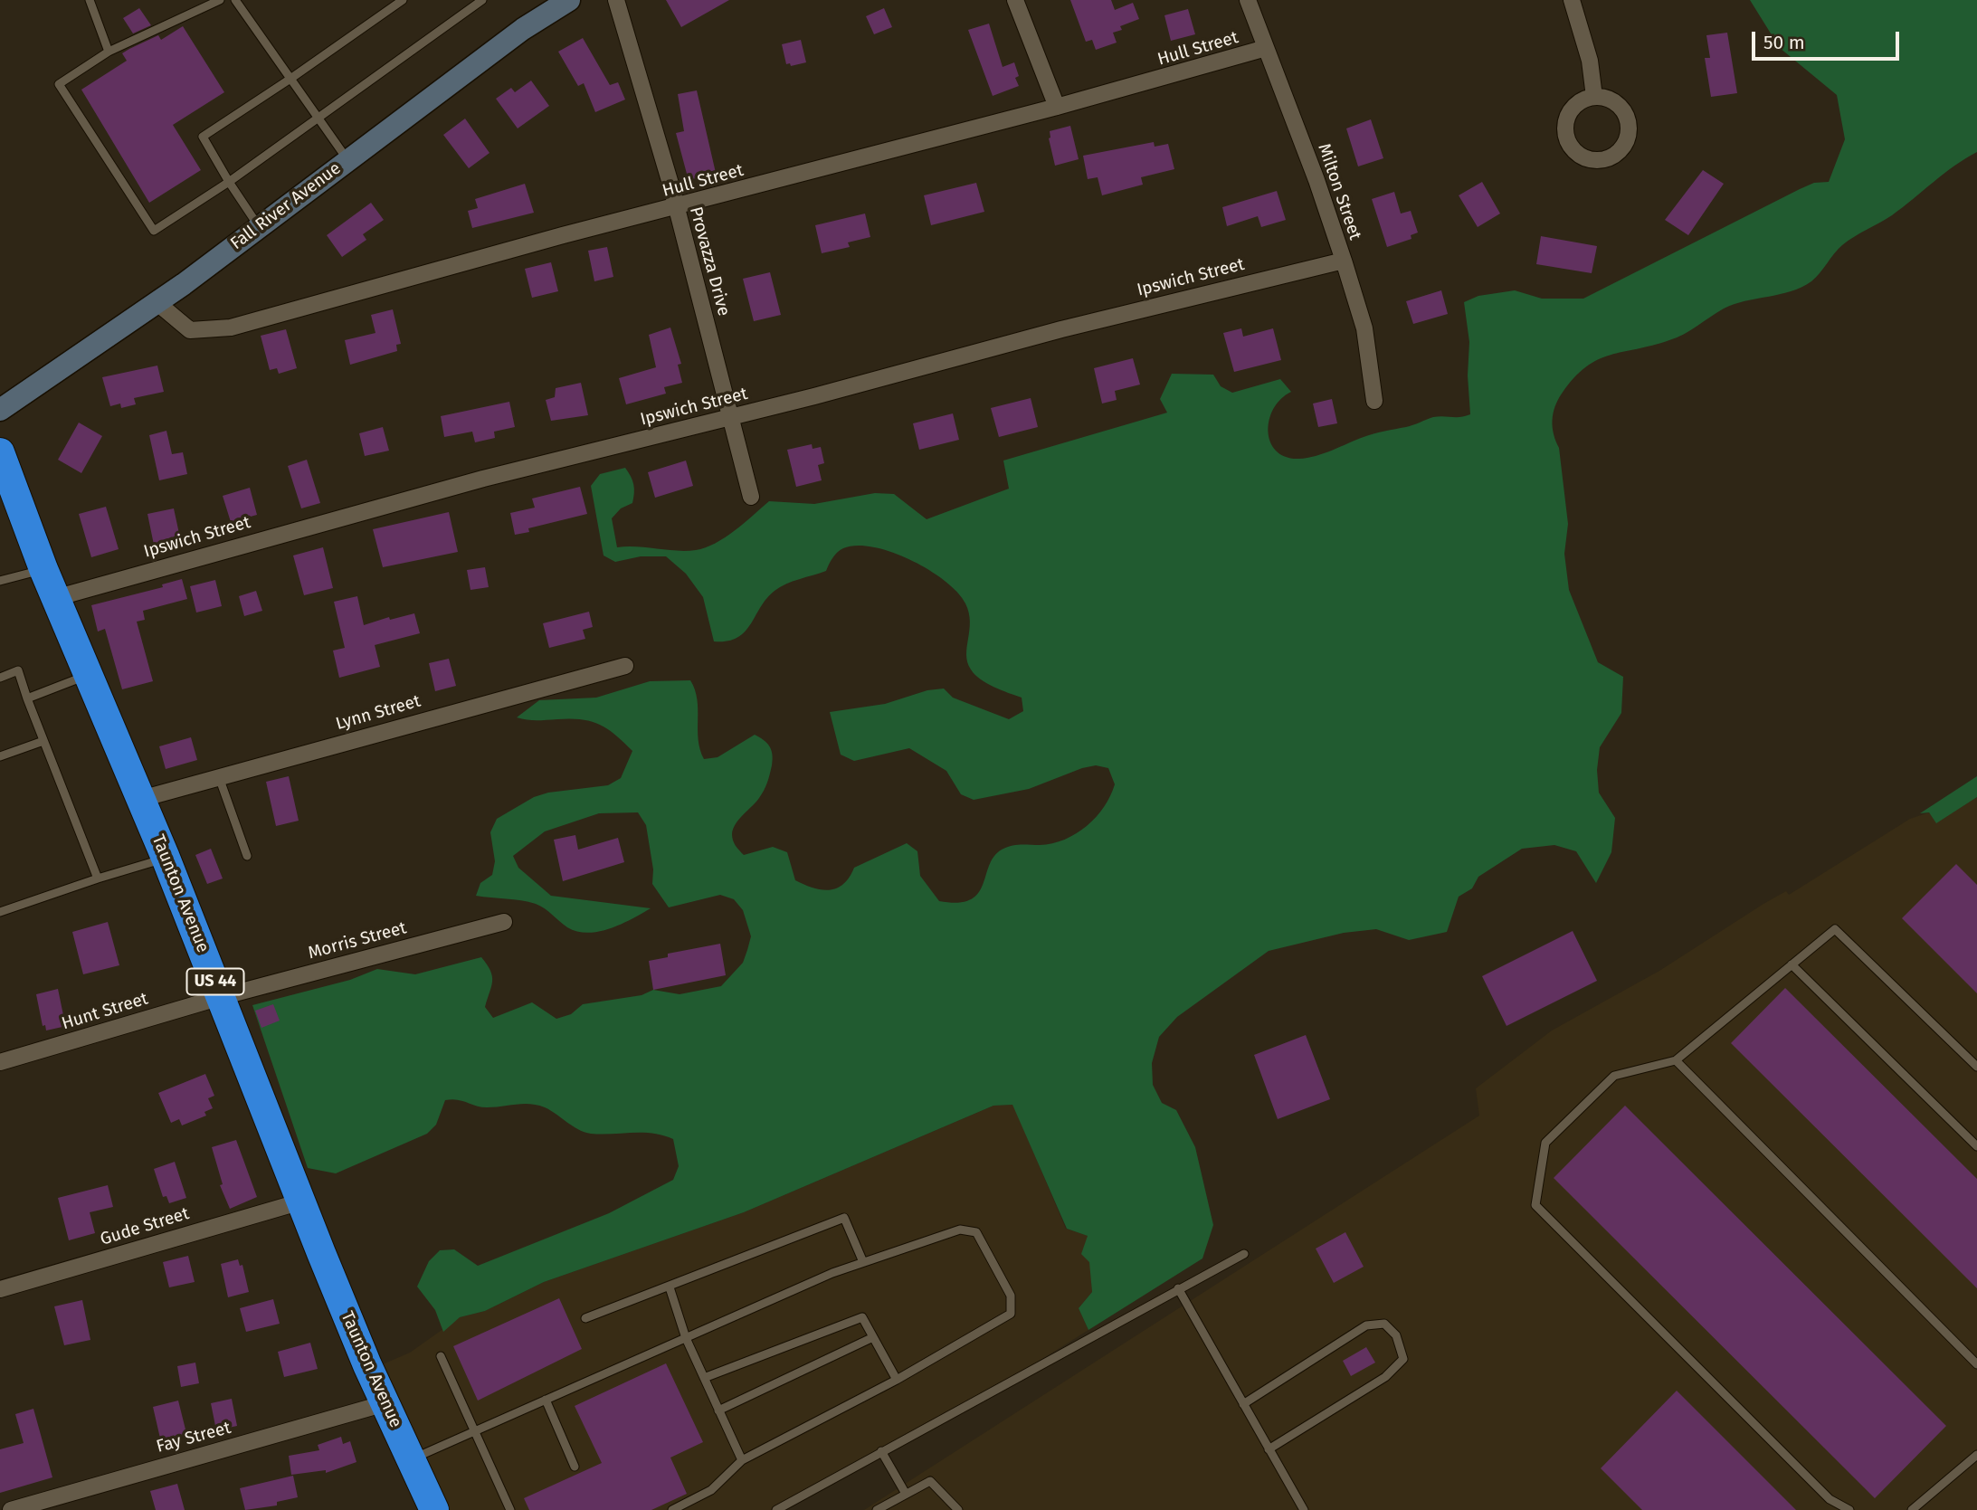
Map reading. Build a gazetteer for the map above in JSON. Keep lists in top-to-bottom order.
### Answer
{
  "streets": {
    "highway": ["Taunton Avenue", "US 44"],
    "main road": ["Fall River Avenue"],
    "street": [
      "Hull Street",
      "Milton Street",
      "Provazza Drive",
      "Ipswich Street",
      "Lynn Street",
      "Morris Street",
      "Hunt Street",
      "Gude Street",
      "Fay Street"
    ]
  },
  "crossings": [
    ["Hull Street", "Milton Street"],
    ["Hull Street", "Fall River Avenue"],
    ["Hull Street", "Provazza Drive"],
    ["Milton Street", "Ipswich Street"],
    ["Provazza Drive", "Ipswich Street"],
    ["Ipswich Street", "Taunton Avenue"],
    ["Lynn Street", "Taunton Avenue"],
    ["Taunton Avenue", "Morris Street"],
    ["Taunton Avenue", "Hunt Street"],
    ["Taunton Avenue", "Gude Street"],
    ["Taunton Avenue", "Fay Street"],
    ["Morris Street", "Hunt Street"]
  ],
  "scale_bar": "50 m"
}
